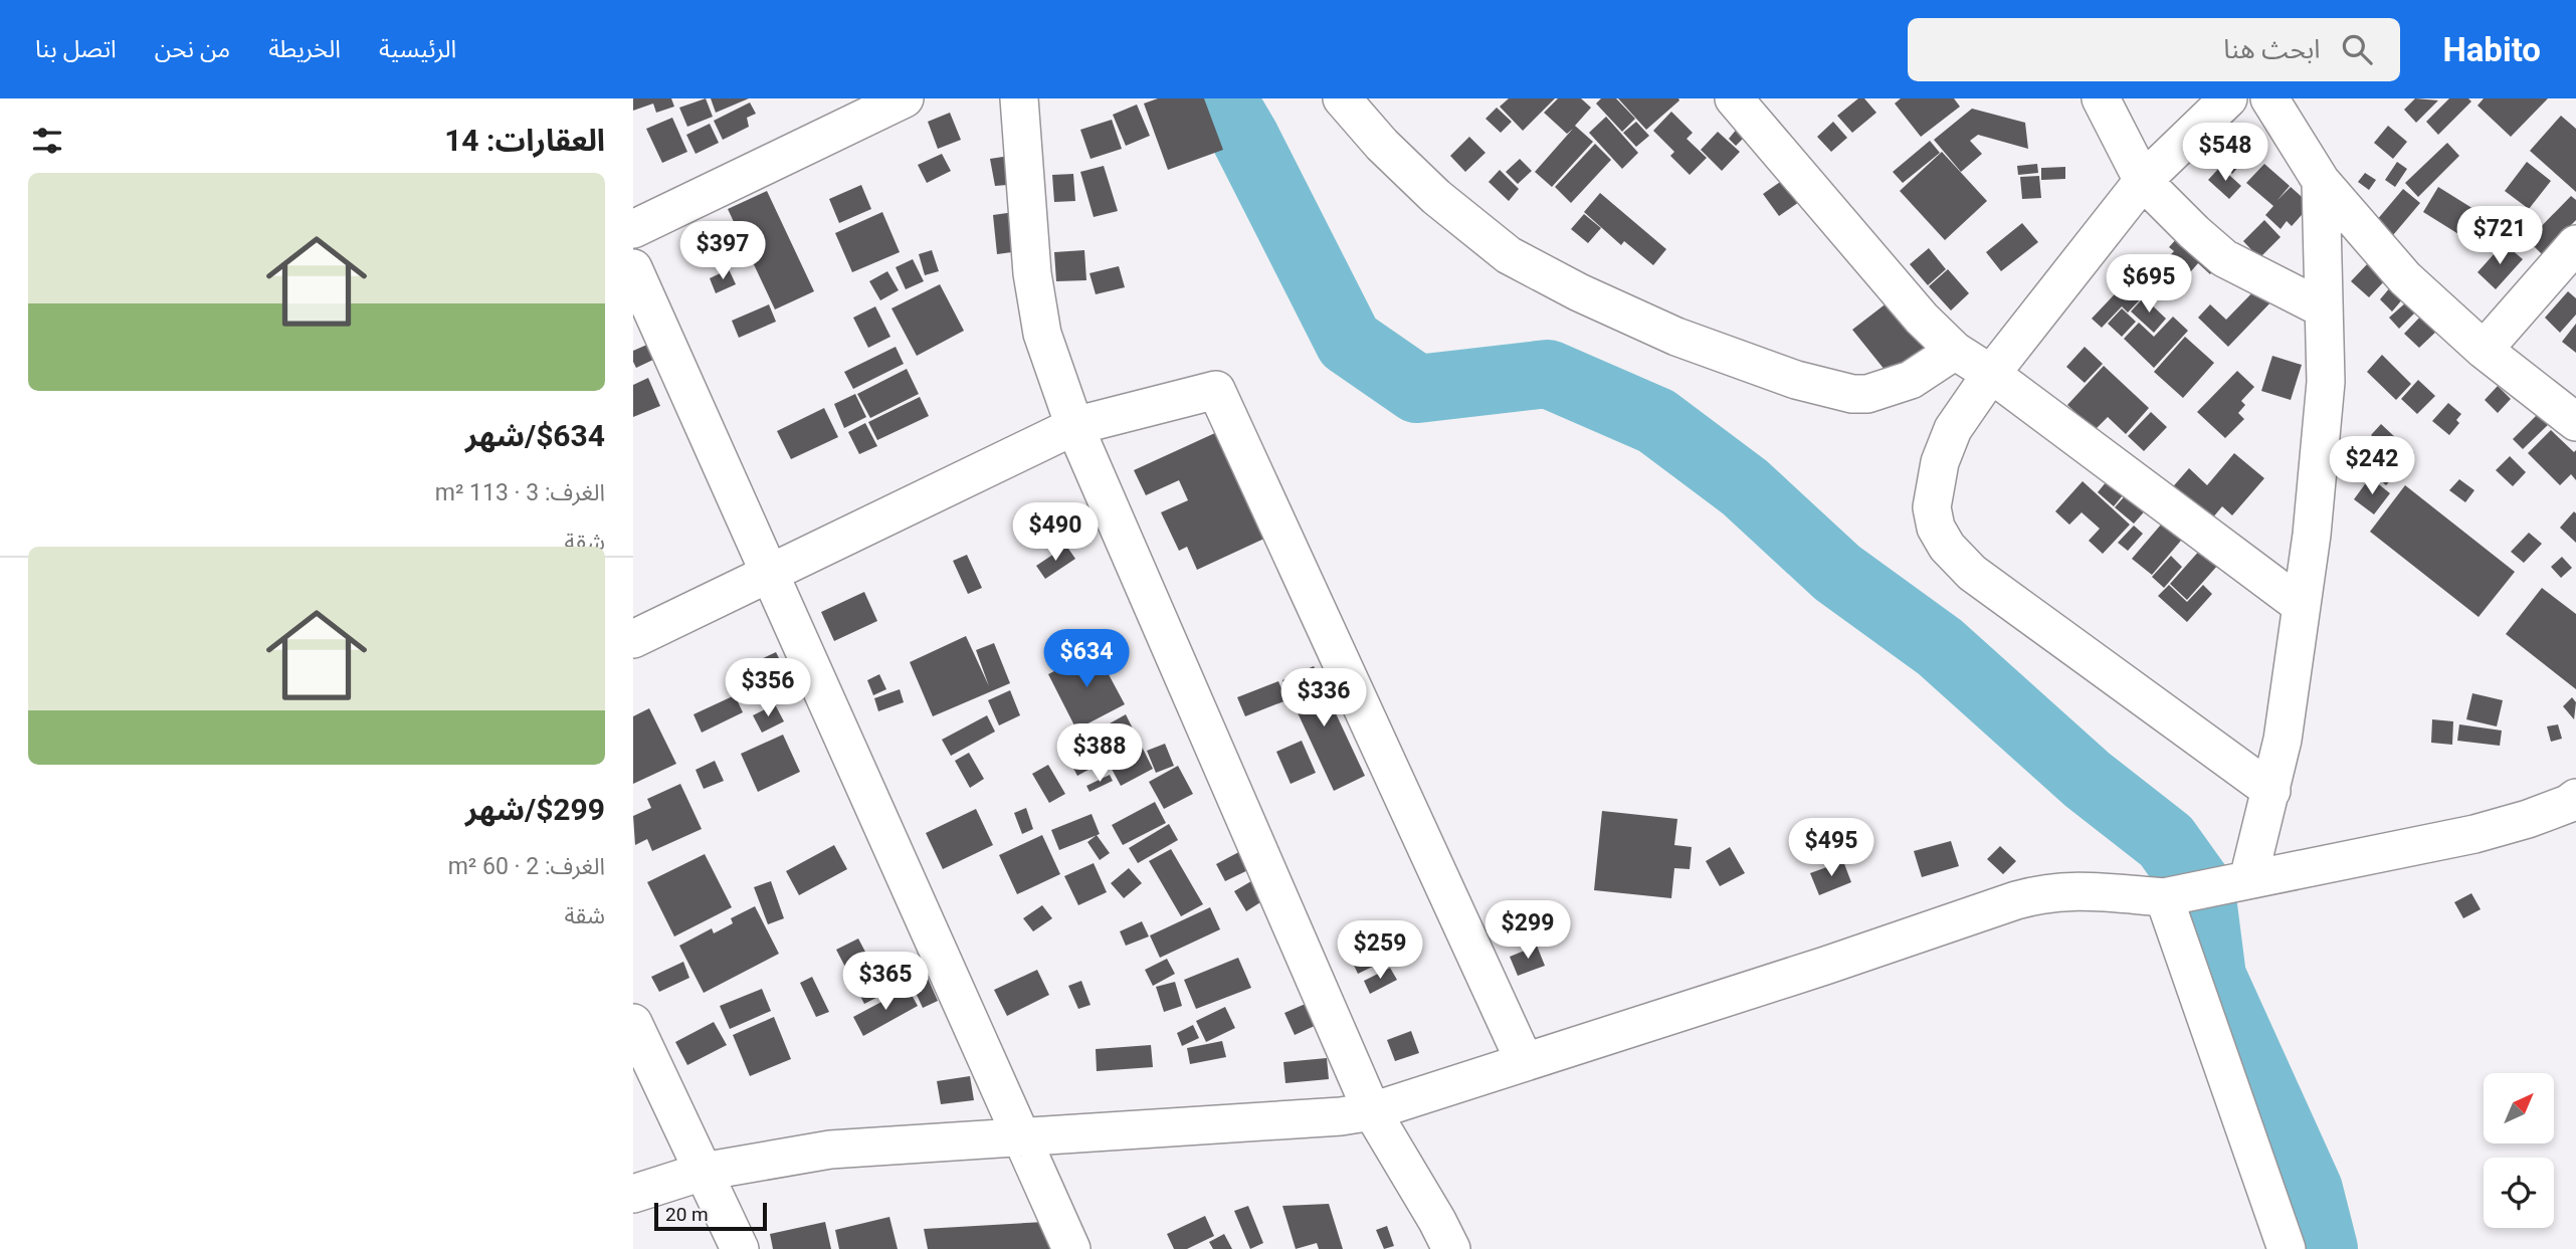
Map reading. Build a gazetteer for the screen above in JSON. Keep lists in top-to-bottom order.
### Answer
{
  "scale_bar": "20 m",
  "north": "top right",
  "page": {
    "header": "Habito",
    "search": "ابحث هنا",
    "nav": [
      "الرئيسية",
      "الخريطة",
      "من نحن",
      "اتصل بنا"
    ],
    "heading": "العقارات: 14",
    "price": [
      "$548",
      "$721",
      "$397",
      "$695",
      "$242",
      "$490",
      "$634",
      "$356",
      "$336",
      "$388",
      "$495",
      "$299",
      "$259",
      "$365"
    ],
    "list": [
      {
        "name": "$634/شهر",
        "note": "الغرف: 3 · 113 m² · شقة"
      },
      {
        "name": "$299/شهر",
        "note": "الغرف: 2 · 60 m² · شقة"
      }
    ],
    "scale": "20 m"
  }
}
